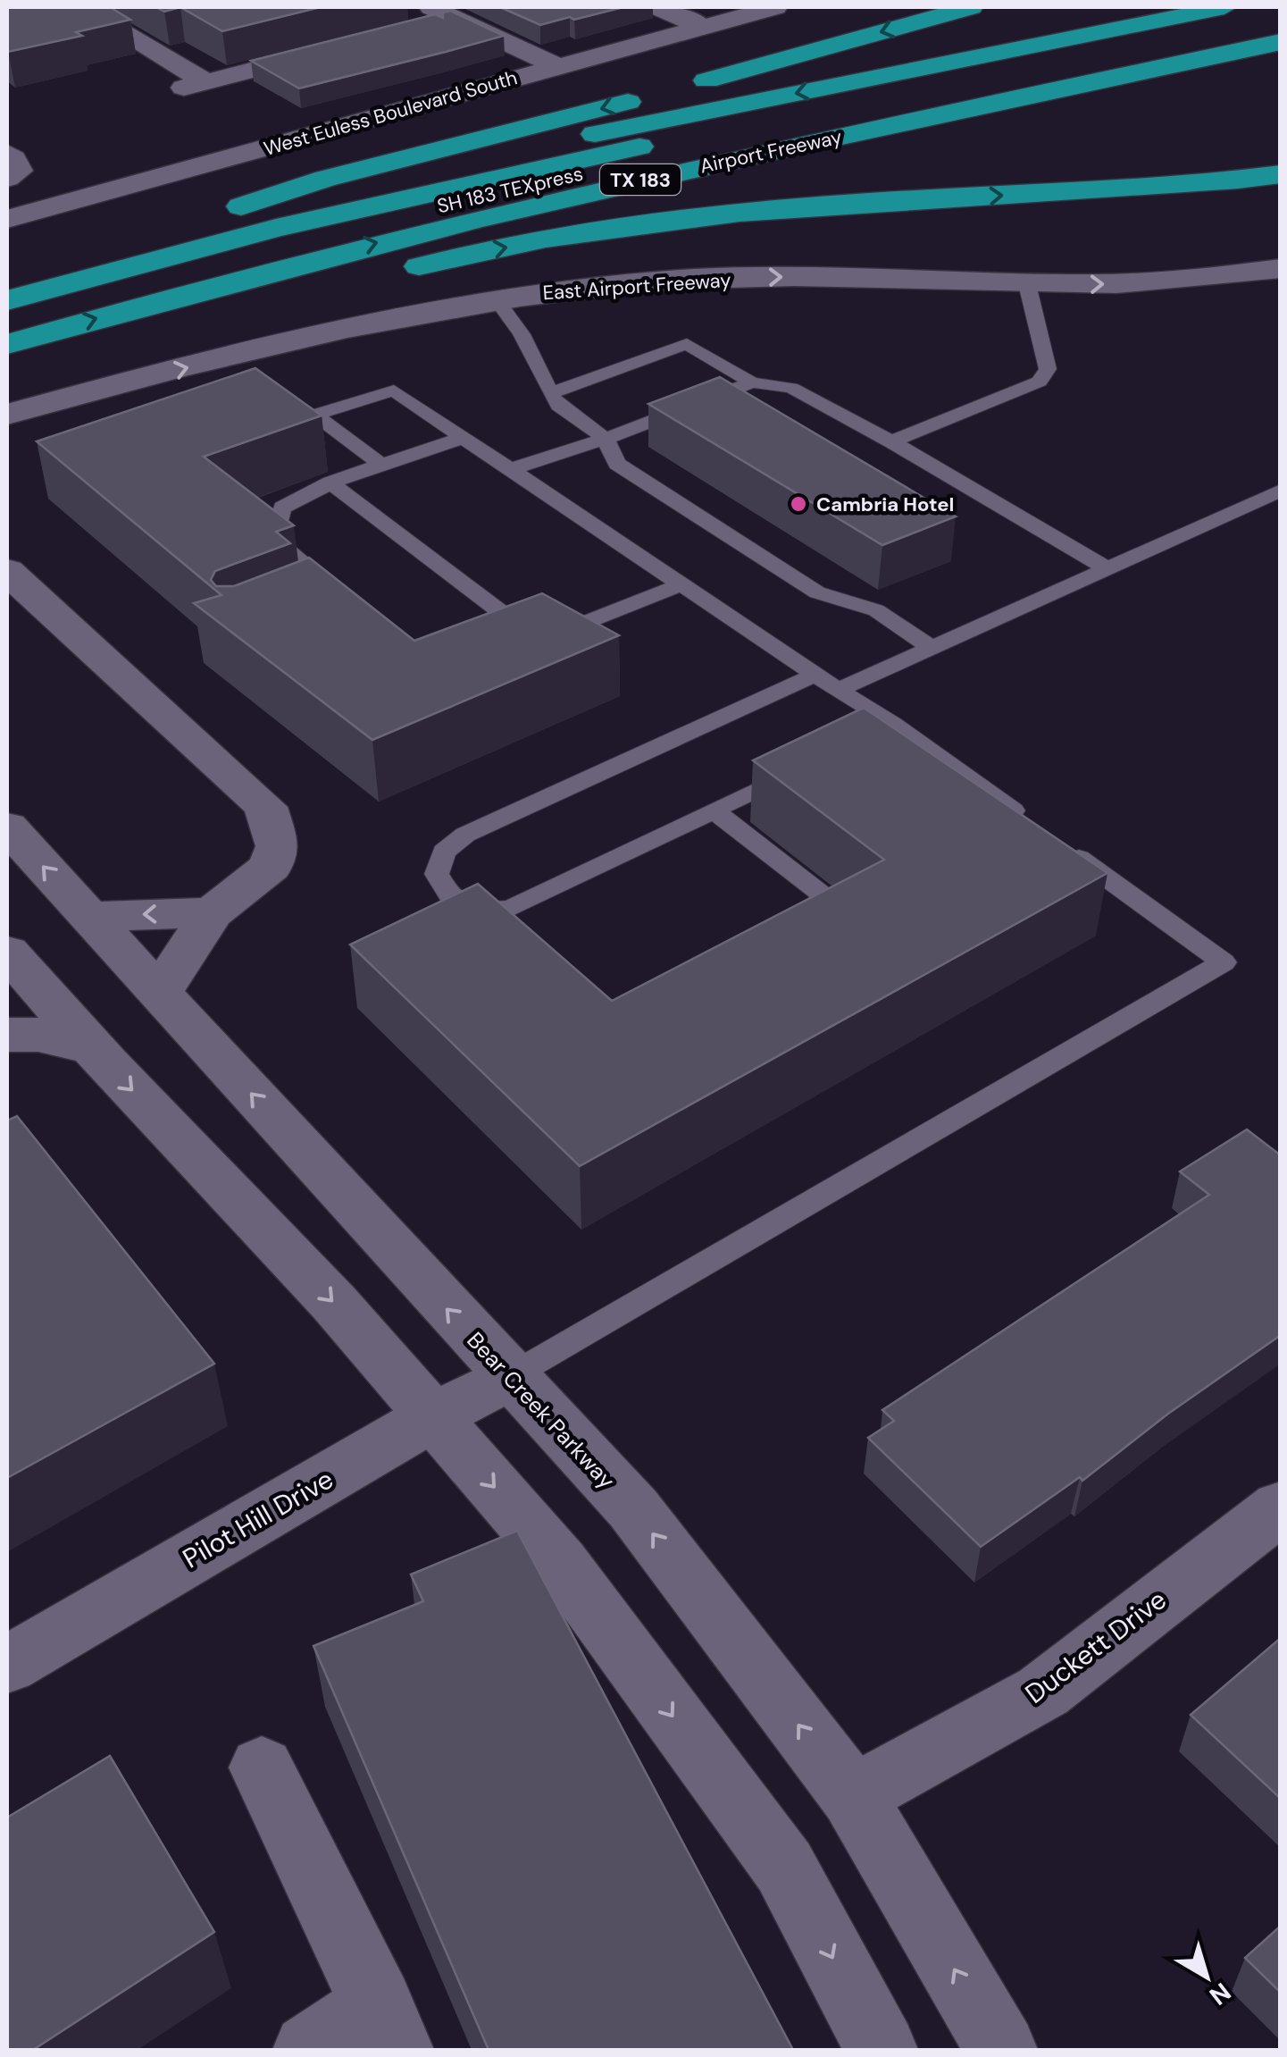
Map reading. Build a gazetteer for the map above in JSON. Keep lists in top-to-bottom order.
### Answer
{
  "streets": {
    "highway": ["Airport Freeway", "TX 183", "SH 183 TEXpress"],
    "street": [
      "West Euless Boulevard South",
      "East Airport Freeway",
      "Bear Creek Parkway",
      "Pilot Hill Drive",
      "Duckett Drive"
    ]
  },
  "crossings": [
    ["TX 183", "SH 183 TEXpress"],
    ["Bear Creek Parkway", "Pilot Hill Drive"],
    ["Bear Creek Parkway", "Duckett Drive"]
  ],
  "one_way": ["East Airport Freeway"],
  "places": ["Cambria Hotel"],
  "north": "bottom right"
}
